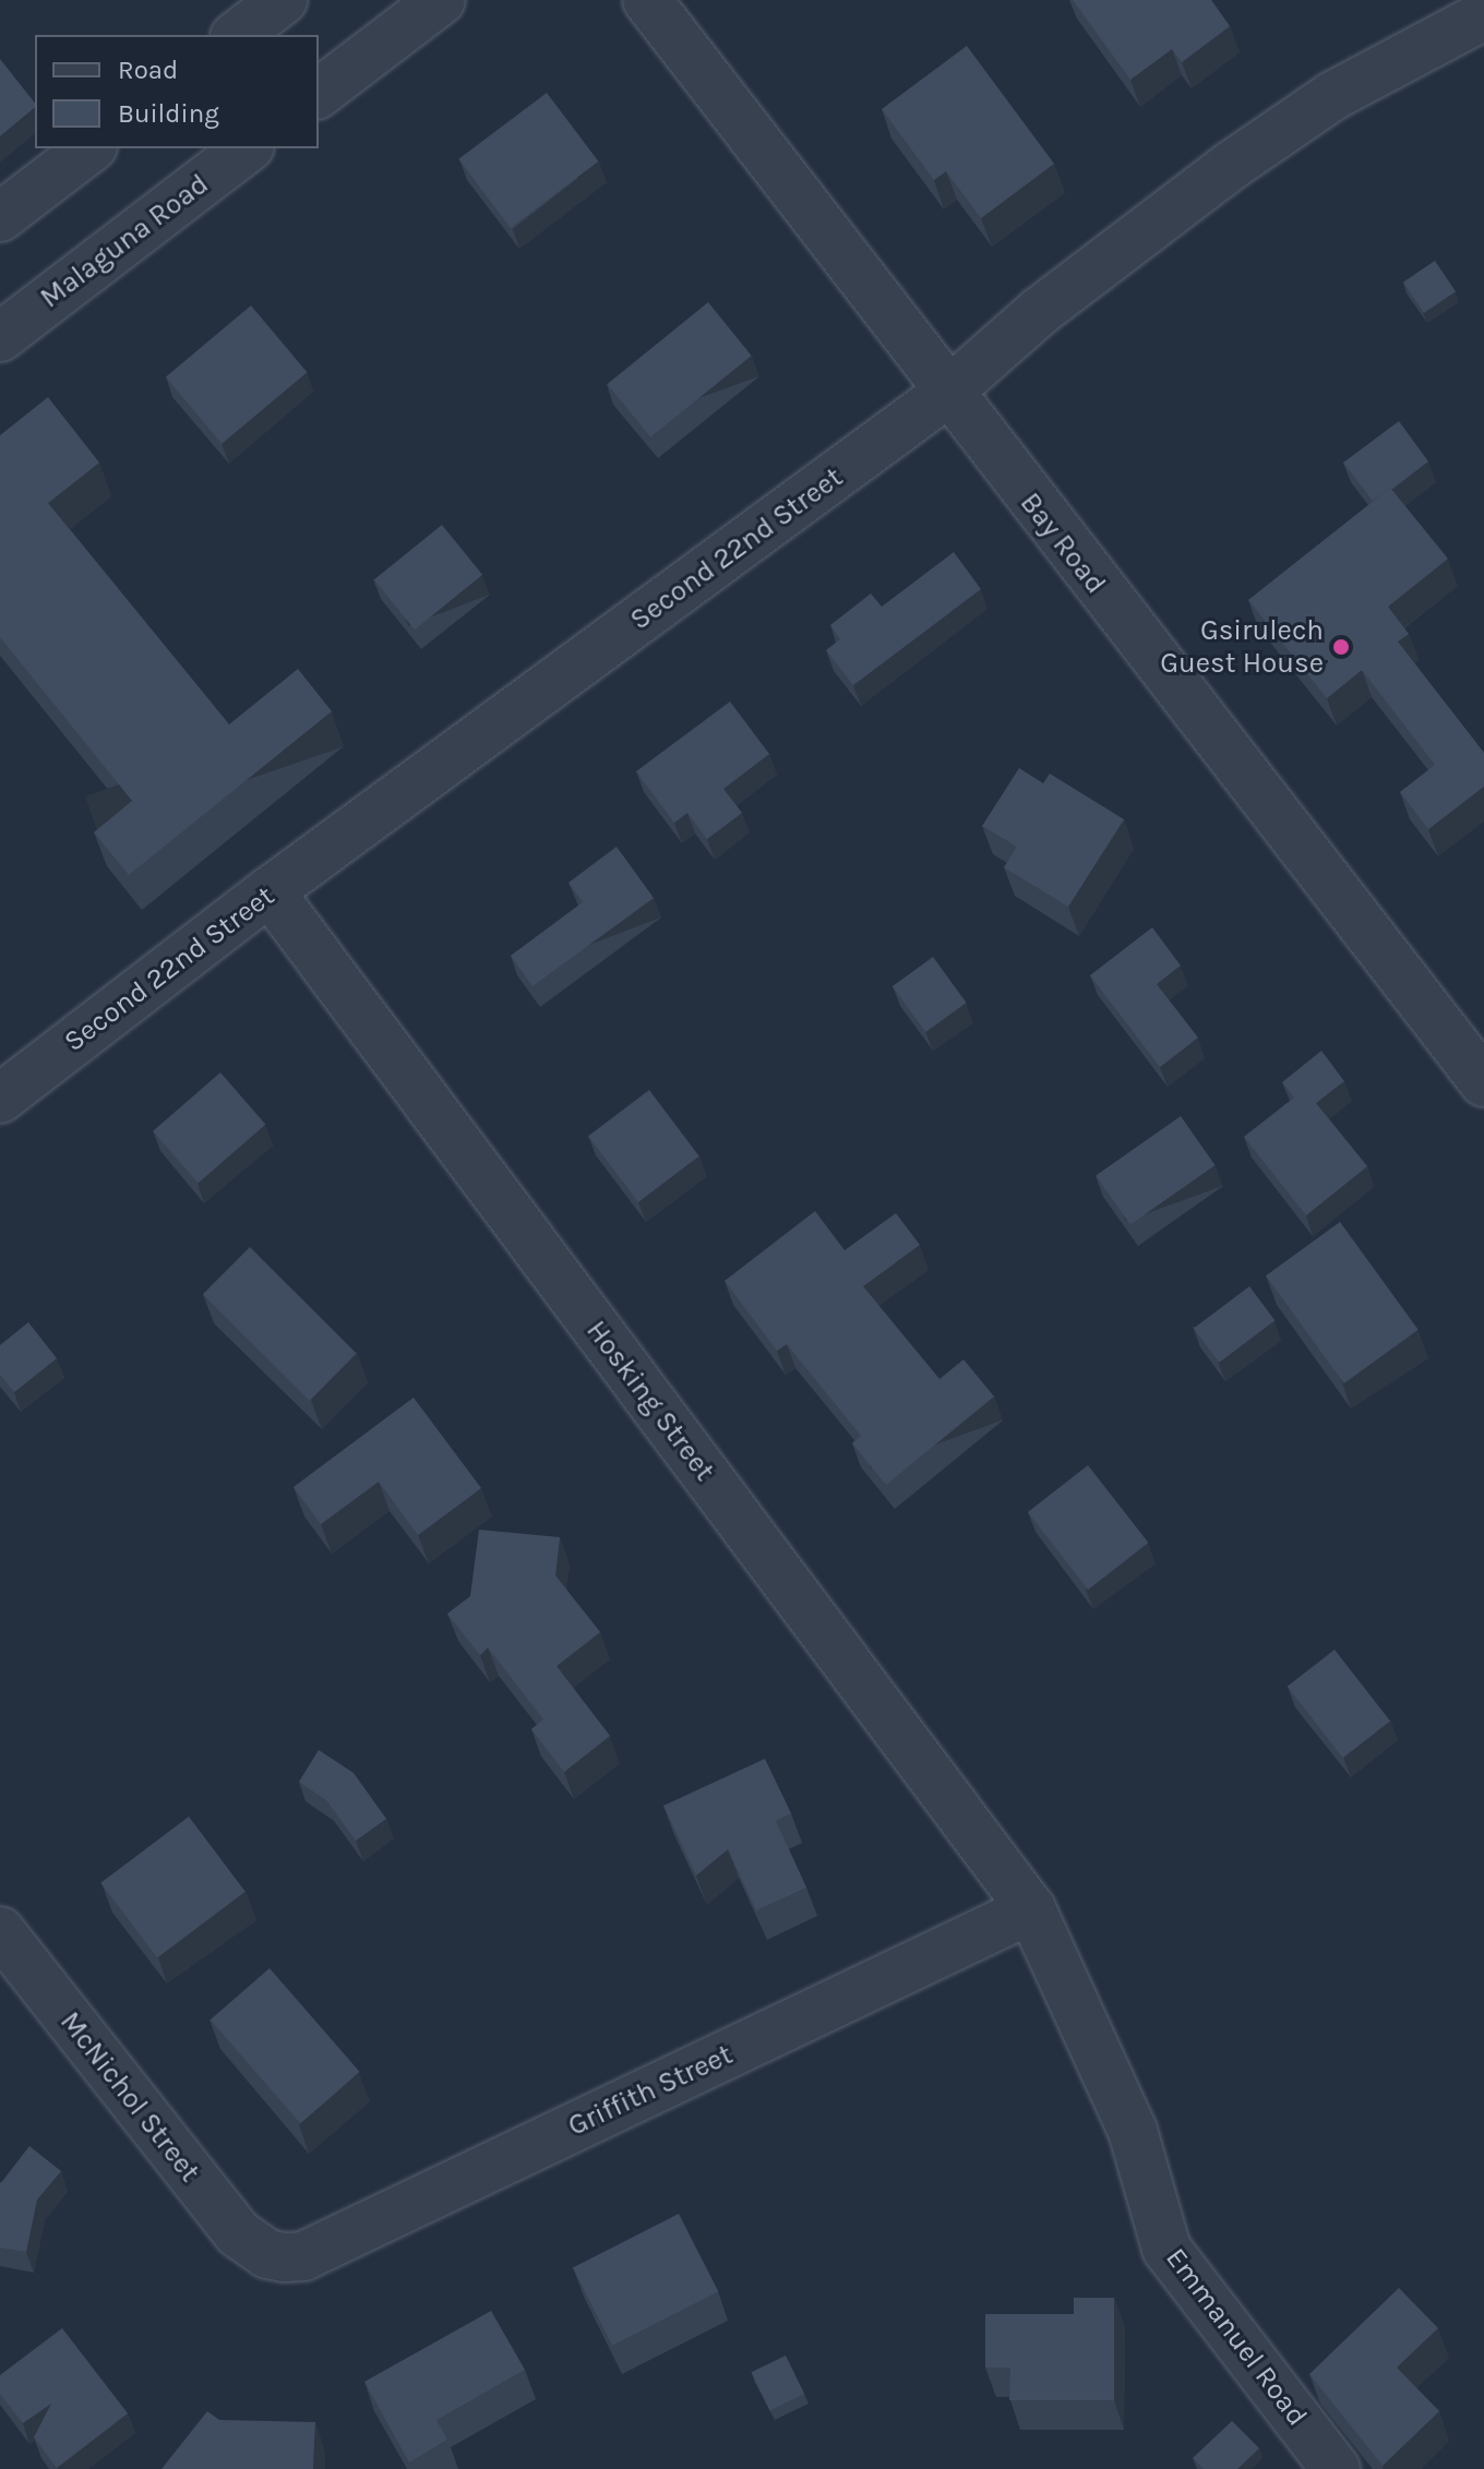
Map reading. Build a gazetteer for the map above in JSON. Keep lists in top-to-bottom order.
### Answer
{
  "streets": {
    "street": [
      "Malaguna Road",
      "Bay Road",
      "Second 22nd Street",
      "Hosking Street",
      "Griffith Street",
      "McNichol Street",
      "Emmanuel Road"
    ]
  },
  "crossings": [
    ["Bay Road", "Second 22nd Street"],
    ["Second 22nd Street", "Hosking Street"],
    ["Hosking Street", "Griffith Street"],
    ["Hosking Street", "Emmanuel Road"],
    ["Griffith Street", "McNichol Street"],
    ["Griffith Street", "Emmanuel Road"]
  ],
  "places": ["Gsirulech Guest House"],
  "legend": ["Road", "Building"]
}
